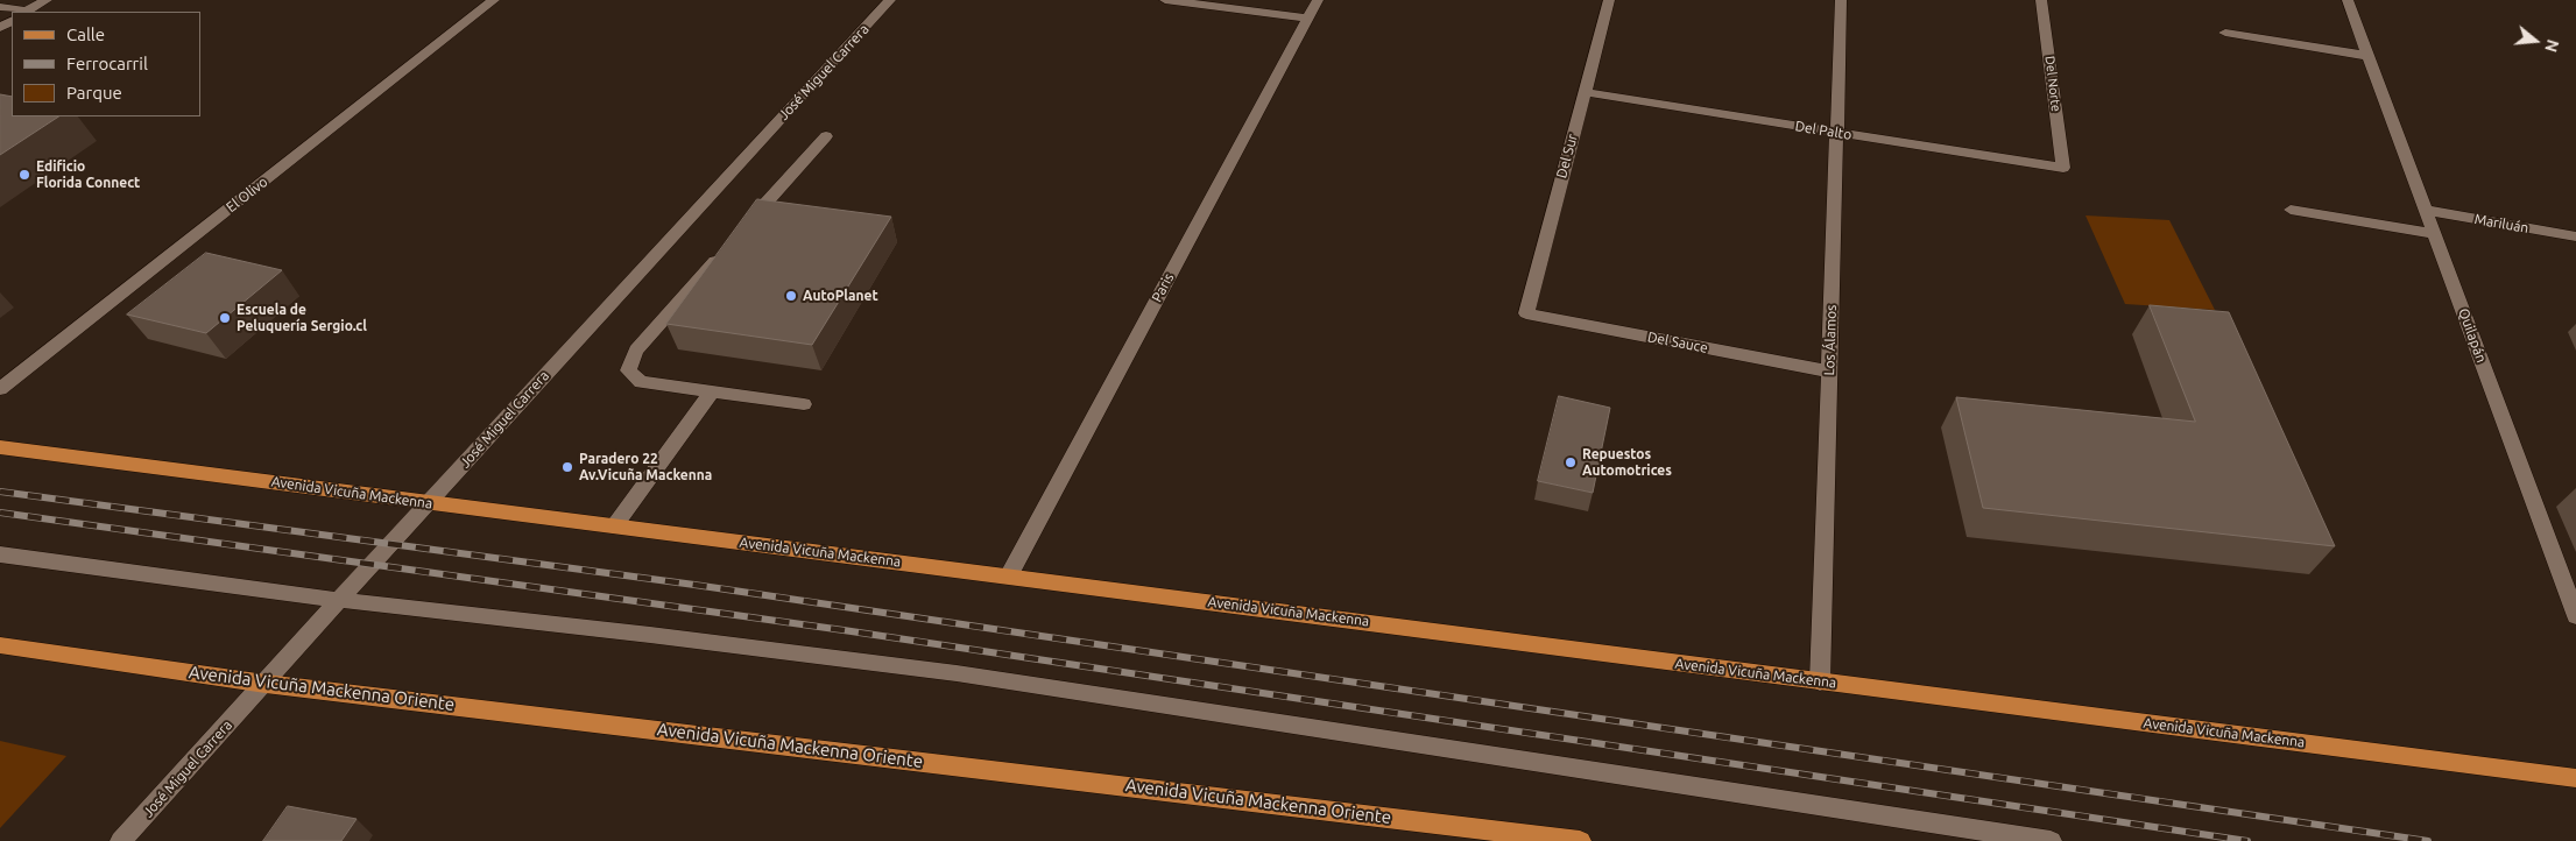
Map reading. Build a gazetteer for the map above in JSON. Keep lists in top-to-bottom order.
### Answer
{
  "streets": {
    "main road": ["Avenida Vicuña Mackenna", "Avenida Vicuña Mackenna Oriente"],
    "street": [
      "José Miguel Carrera",
      "Del Norte",
      "Del Palto",
      "Del Sur",
      "El Olivo",
      "Mariluán",
      "Paris",
      "Quilapán",
      "Los Álamos",
      "Del Sauce"
    ]
  },
  "crossings": [
    ["José Miguel Carrera", "Avenida Vicuña Mackenna"],
    ["José Miguel Carrera", "Avenida Vicuña Mackenna Oriente"],
    ["Del Norte", "Del Palto"],
    ["Del Palto", "Del Sur"],
    ["Del Palto", "Los Álamos"],
    ["Del Sur", "Del Sauce"],
    ["Mariluán", "Quilapán"],
    ["Paris", "Avenida Vicuña Mackenna"],
    ["Los Álamos", "Del Sauce"],
    ["Los Álamos", "Avenida Vicuña Mackenna"]
  ],
  "places": [
    "Edificio Florida Connect",
    "AutoPlanet",
    "Escuela de Peluquería Sergio.cl",
    "Repuestos Automotrices",
    "Paradero 22 Av.Vicuña Mackenna"
  ],
  "legend": ["Calle", "Ferrocarril", "Parque"],
  "north": "right"
}
